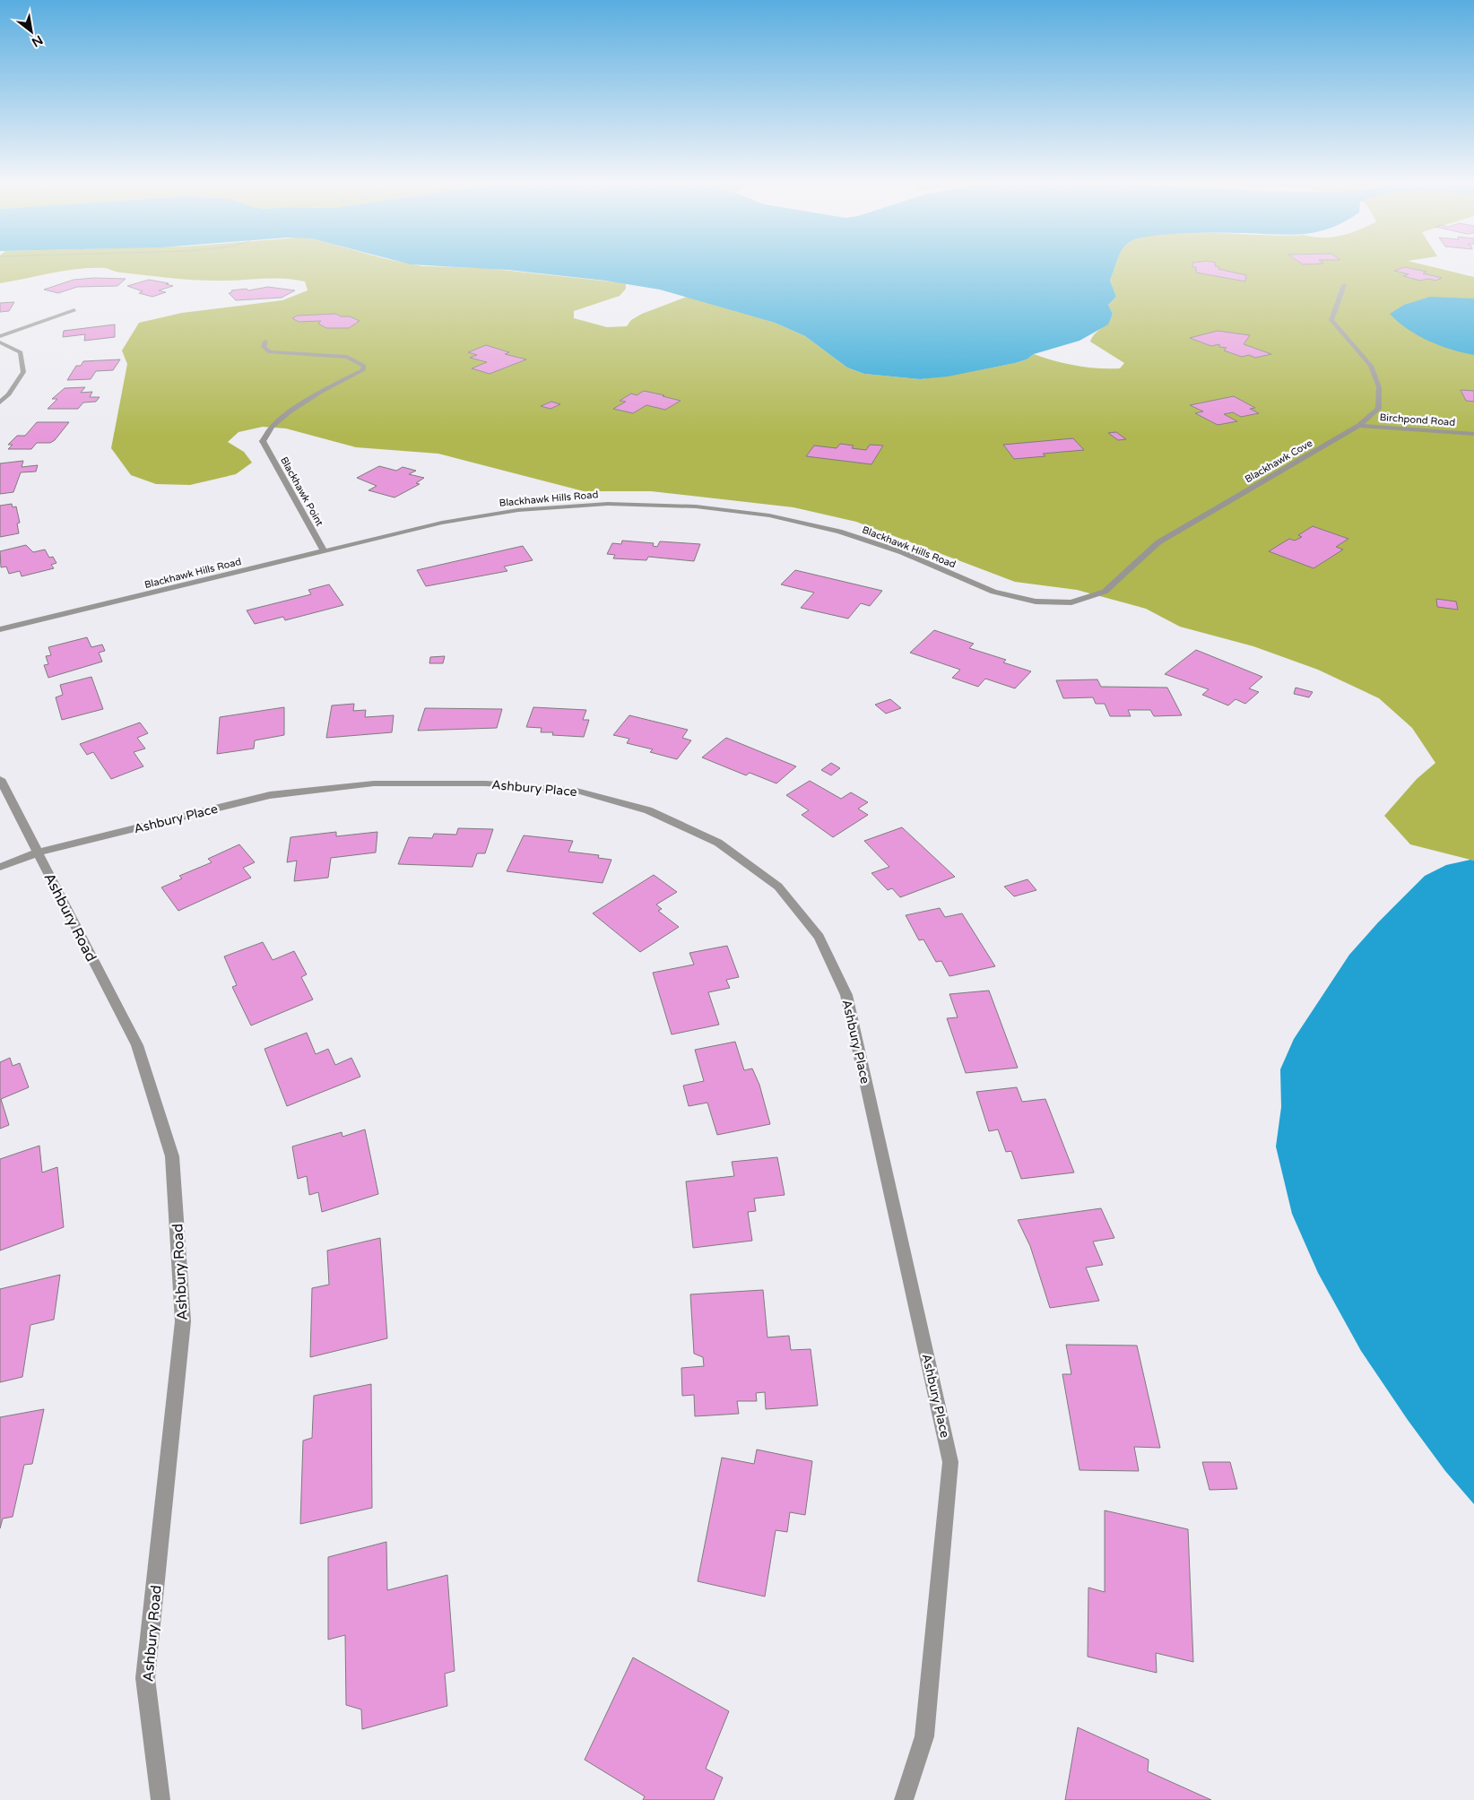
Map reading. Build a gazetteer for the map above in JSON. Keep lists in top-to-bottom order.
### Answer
{
  "streets": {
    "street": [
      "Birchpond Road",
      "Blackhawk Cove",
      "Blackhawk Point",
      "Blackhawk Hills Road",
      "Ashbury Place",
      "Ashbury Road"
    ]
  },
  "crossings": [
    ["Birchpond Road", "Blackhawk Cove"],
    ["Blackhawk Cove", "Blackhawk Hills Road"],
    ["Blackhawk Point", "Blackhawk Hills Road"],
    ["Ashbury Place", "Ashbury Road"]
  ],
  "north": "bottom right"
}
